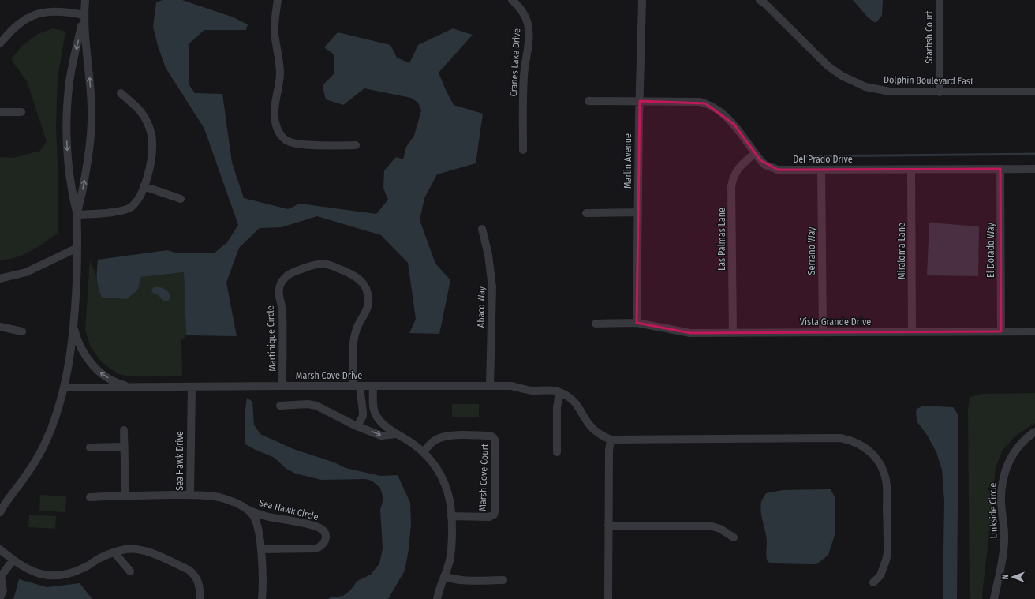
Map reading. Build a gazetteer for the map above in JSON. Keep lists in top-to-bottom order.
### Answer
{
  "streets": {
    "street": [
      "Starfish Court",
      "Cranes Lake Drive",
      "Dolphin Boulevard East",
      "Del Prado Drive",
      "Marlin Avenue",
      "Las Palmas Lane",
      "El Dorado Way",
      "Serrano Way",
      "Miraloma Lane",
      "Abaco Way",
      "Vista Grande Drive",
      "Martinique Circle",
      "Marsh Cove Drive",
      "Sea Hawk Drive",
      "Marsh Cove Court",
      "Sea Hawk Circle",
      "Linkside Circle"
    ]
  },
  "crossings": [
    ["Starfish Court", "Dolphin Boulevard East"],
    ["Del Prado Drive", "Marlin Avenue"],
    ["Del Prado Drive", "Las Palmas Lane"],
    ["Del Prado Drive", "El Dorado Way"],
    ["Del Prado Drive", "Serrano Way"],
    ["Del Prado Drive", "Miraloma Lane"],
    ["Marlin Avenue", "Vista Grande Drive"],
    ["Las Palmas Lane", "Vista Grande Drive"],
    ["El Dorado Way", "Vista Grande Drive"],
    ["Serrano Way", "Vista Grande Drive"],
    ["Miraloma Lane", "Vista Grande Drive"],
    ["Abaco Way", "Marsh Cove Drive"],
    ["Martinique Circle", "Marsh Cove Drive"],
    ["Marsh Cove Drive", "Sea Hawk Drive"],
    ["Sea Hawk Drive", "Sea Hawk Circle"]
  ],
  "north": "left"
}
